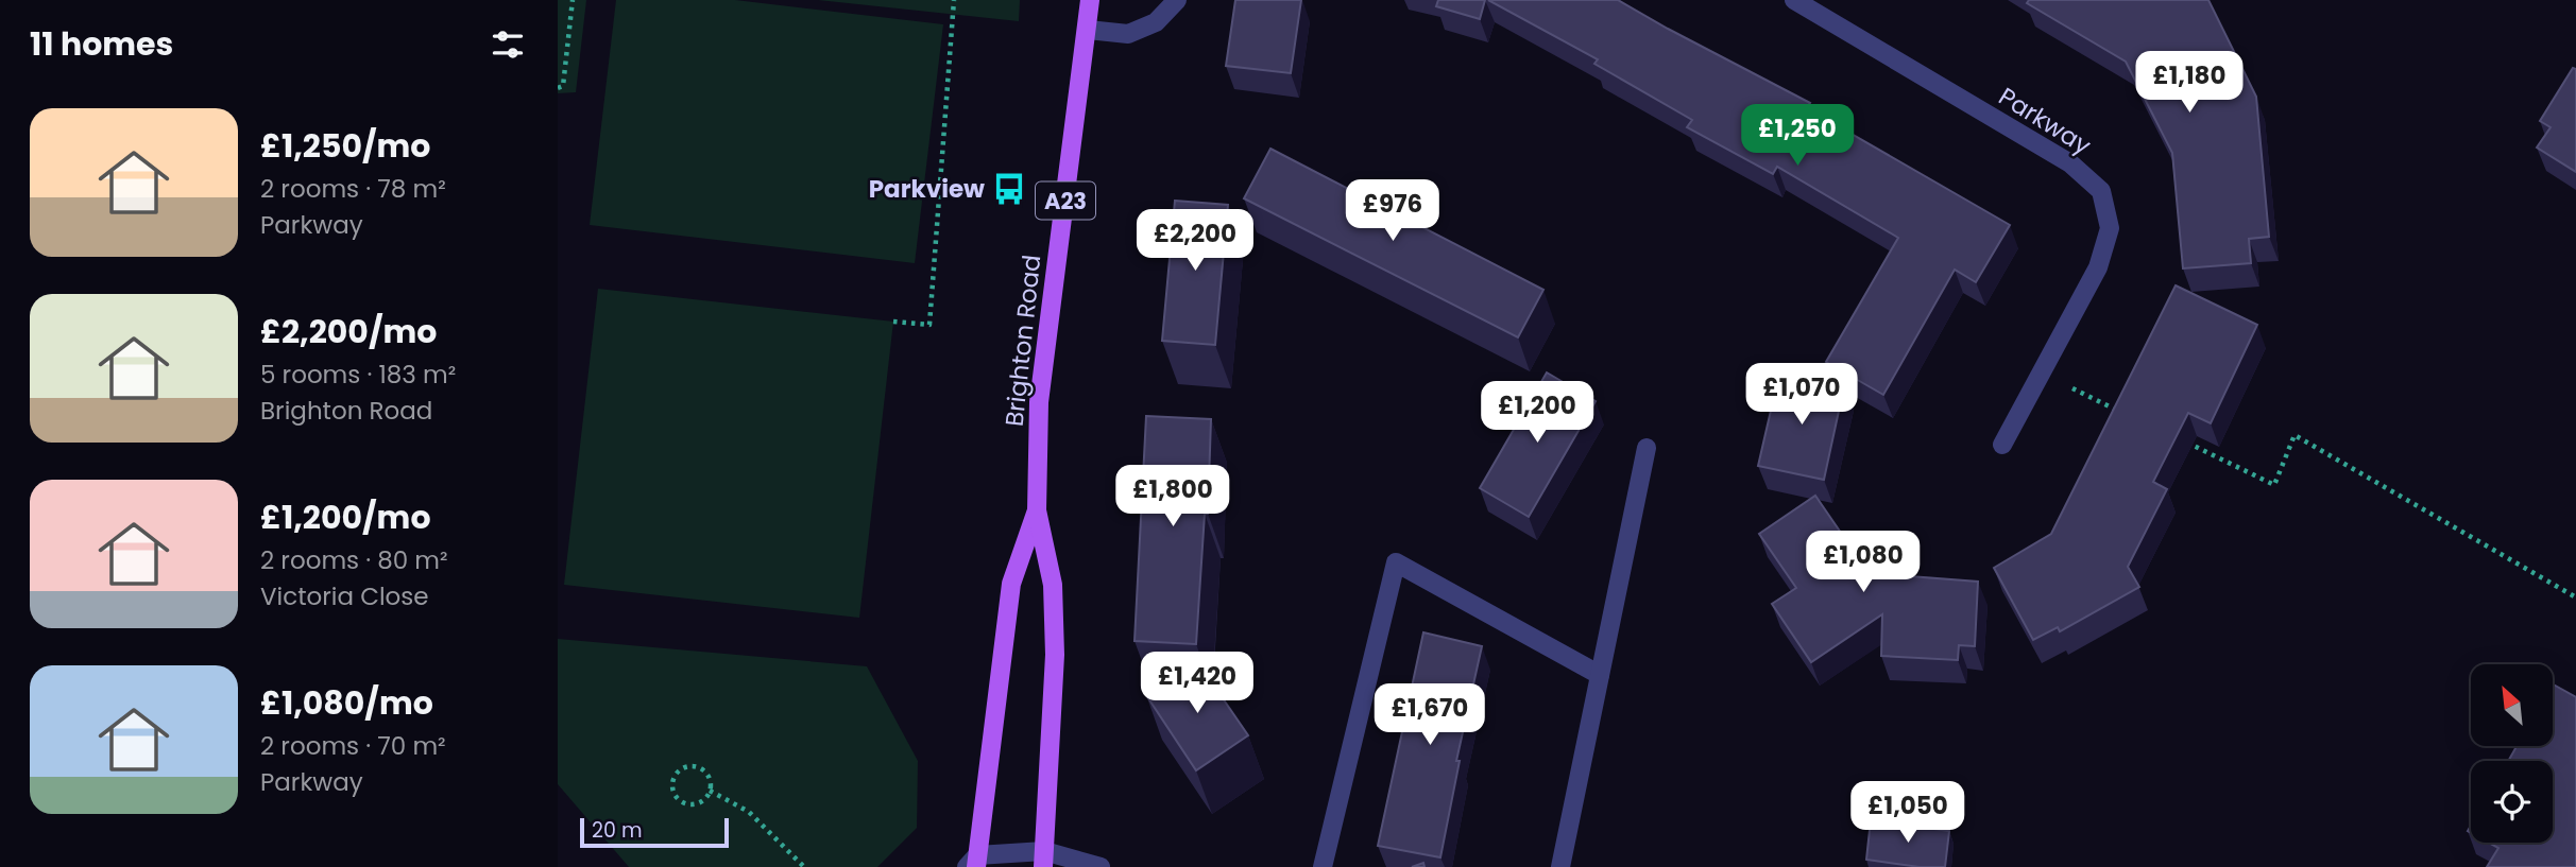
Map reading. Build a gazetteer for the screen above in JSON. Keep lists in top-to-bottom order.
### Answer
{
  "streets": {
    "main road": ["A23", "Brighton Road"],
    "street": ["Parkway"]
  },
  "places": {
    "bus stop": ["Parkview"]
  },
  "scale_bar": "20 m",
  "north": "top left",
  "page": {
    "heading": "11 homes",
    "price": [
      "£1,180",
      "£1,250",
      "£976",
      "£2,200",
      "£1,070",
      "£1,200",
      "£1,800",
      "£1,080",
      "£1,420",
      "£1,670",
      "£1,050"
    ],
    "list": [
      {
        "name": "£1,250/mo",
        "note": "2 rooms · 78 m² · Parkway"
      },
      {
        "name": "£2,200/mo",
        "note": "5 rooms · 183 m² · Brighton Road"
      },
      {
        "name": "£1,200/mo",
        "note": "2 rooms · 80 m² · Victoria Close"
      },
      {
        "name": "£1,080/mo",
        "note": "2 rooms · 70 m² · Parkway"
      }
    ],
    "scale": "20 m"
  }
}
